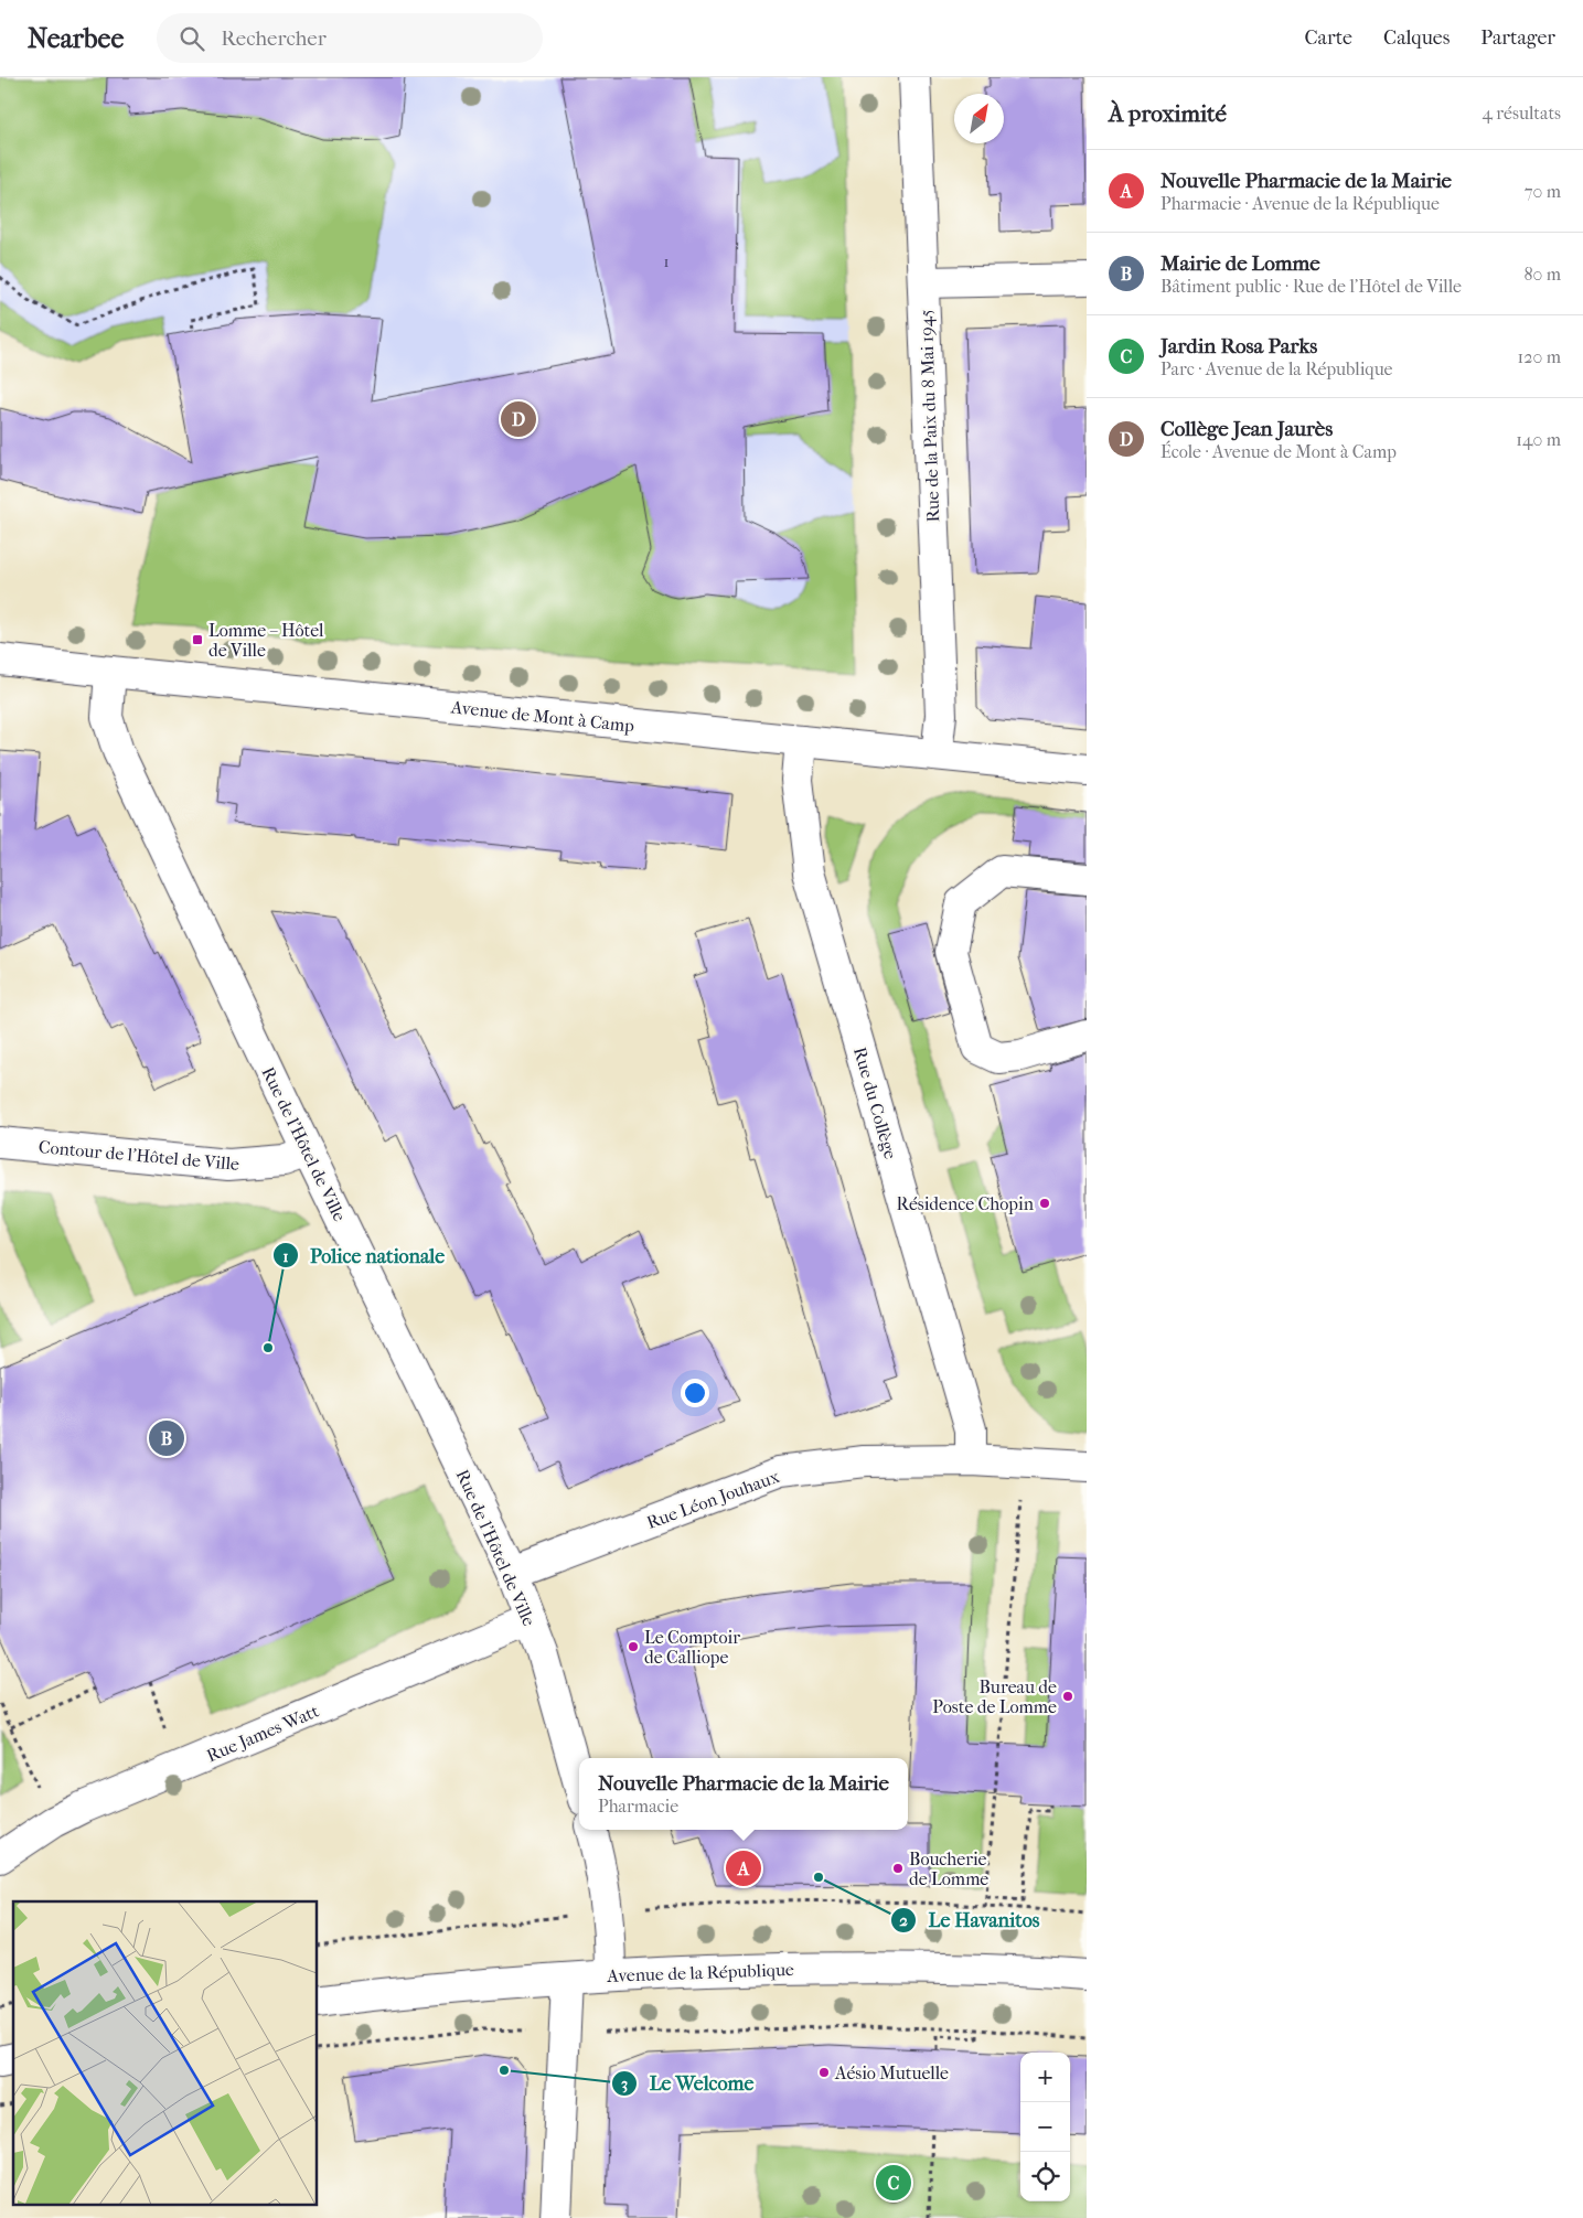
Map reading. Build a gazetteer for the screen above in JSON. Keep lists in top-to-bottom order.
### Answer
{
  "streets": {
    "street": [
      "Rue de la Paix du 8 Mai 1945",
      "Avenue de Mont à Camp",
      "Rue du Collège",
      "Rue de l'Hôtel de Ville",
      "Contour de l'Hôtel de Ville",
      "Rue Léon Jouhaux",
      "Rue James Watt",
      "Avenue de la République"
    ]
  },
  "crossings": [
    ["Rue de la Paix du 8 Mai 1945", "Avenue de Mont à Camp"],
    ["Avenue de Mont à Camp", "Rue du Collège"],
    ["Avenue de Mont à Camp", "Rue de l'Hôtel de Ville"],
    ["Rue du Collège", "Rue Léon Jouhaux"],
    ["Rue de l'Hôtel de Ville", "Contour de l'Hôtel de Ville"],
    ["Rue de l'Hôtel de Ville", "Rue Léon Jouhaux"],
    ["Rue de l'Hôtel de Ville", "Rue James Watt"]
  ],
  "places": {
    "transit": ["Lomme – Hôtel de Ville"],
    "other": [
      "Résidence Chopin",
      "Police nationale",
      "Le Comptoir de Calliope",
      "Bureau de Poste de Lomme",
      "Boucherie de Lomme",
      "Le Havanitos",
      "Le Welcome",
      "Aésio Mutuelle"
    ]
  },
  "house_numbers": ["1"],
  "north": "top right",
  "page": {
    "header": "Nearbee",
    "search": "Rechercher",
    "nav": ["Carte", "Calques", "Partager"],
    "heading": ["À proximité", "4 résultats"],
    "list": [
      {
        "mark": "A",
        "name": "Nouvelle Pharmacie de la Mairie",
        "note": "Pharmacie · Avenue de la République",
        "value": "70 m"
      },
      {
        "mark": "B",
        "name": "Mairie de Lomme",
        "note": "Bâtiment public · Rue de l'Hôtel de Ville",
        "value": "80 m"
      },
      {
        "mark": "C",
        "name": "Jardin Rosa Parks",
        "note": "Parc · Avenue de la République",
        "value": "120 m"
      },
      {
        "mark": "D",
        "name": "Collège Jean Jaurès",
        "note": "École · Avenue de Mont à Camp",
        "value": "140 m"
      }
    ],
    "pins": [
      "D",
      "B",
      "A",
      "C"
    ],
    "popup": ["Nouvelle Pharmacie de la Mairie", "Pharmacie"],
    "map_buttons": ["+", "−"]
  }
}
